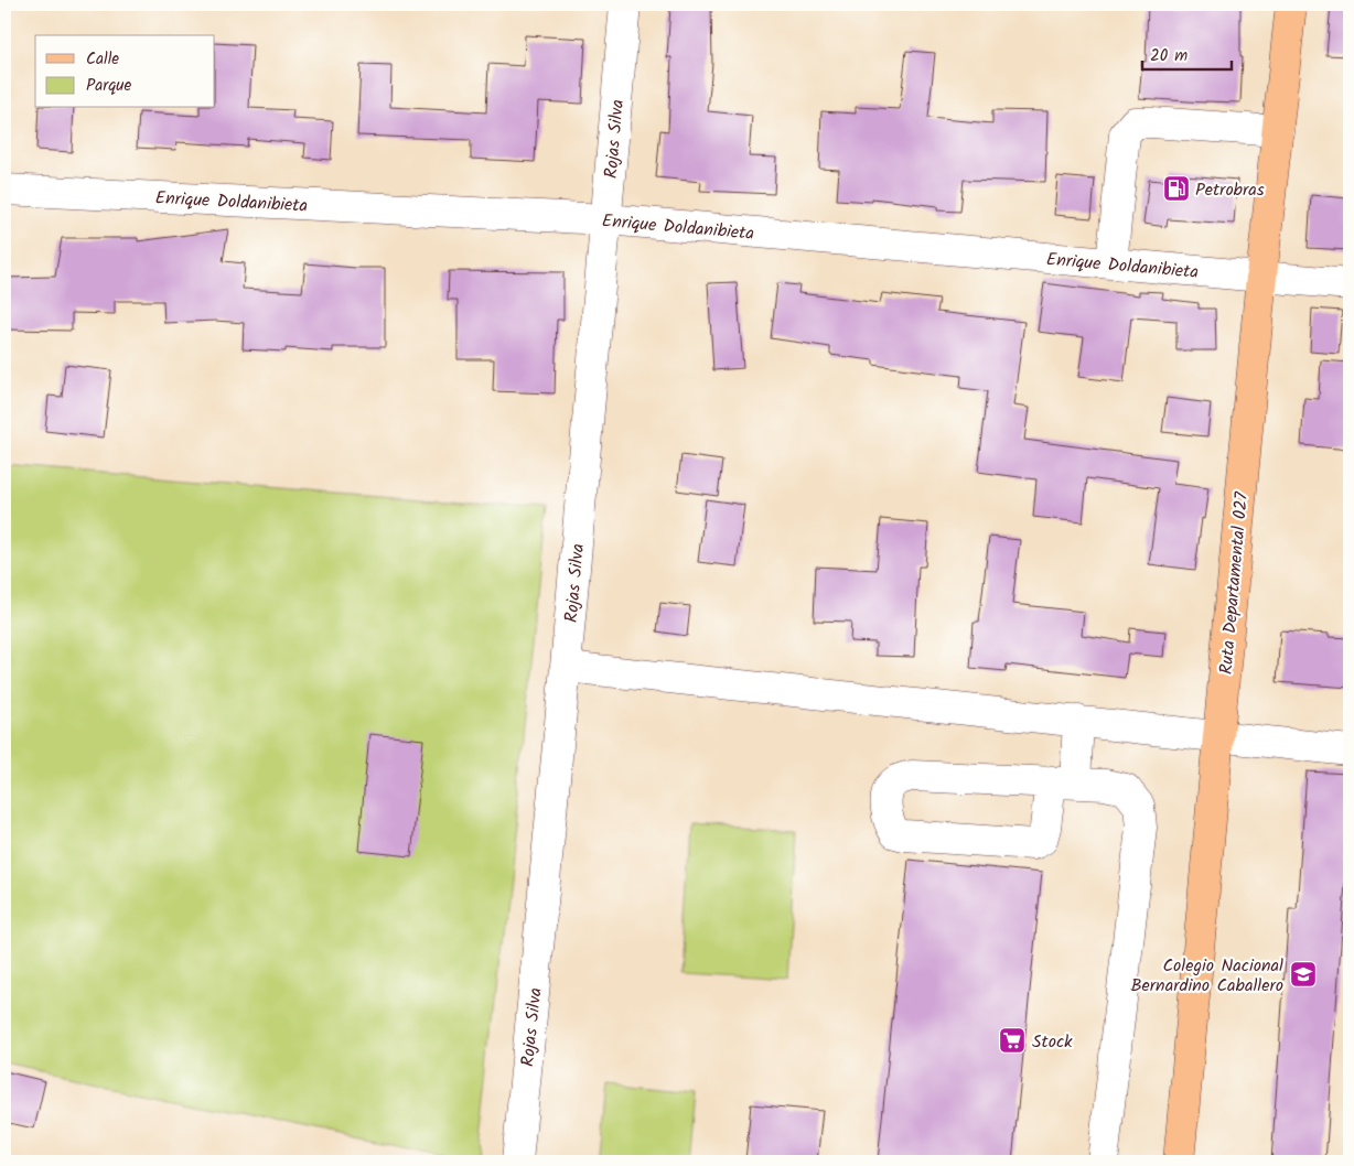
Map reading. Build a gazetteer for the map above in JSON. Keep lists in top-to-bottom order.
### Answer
{
  "streets": {
    "main road": ["Ruta Departamental 027"],
    "street": ["Rojas Silva", "Enrique Doldanibieta"]
  },
  "crossings": [
    ["Rojas Silva", "Enrique Doldanibieta"],
    ["Enrique Doldanibieta", "Ruta Departamental 027"]
  ],
  "places": {
    "fuel station": ["Petrobras"],
    "school or university": ["Colegio Nacional Bernardino Caballero"],
    "supermarket": ["Stock"]
  },
  "legend": ["Calle", "Parque"],
  "scale_bar": "20 m"
}
